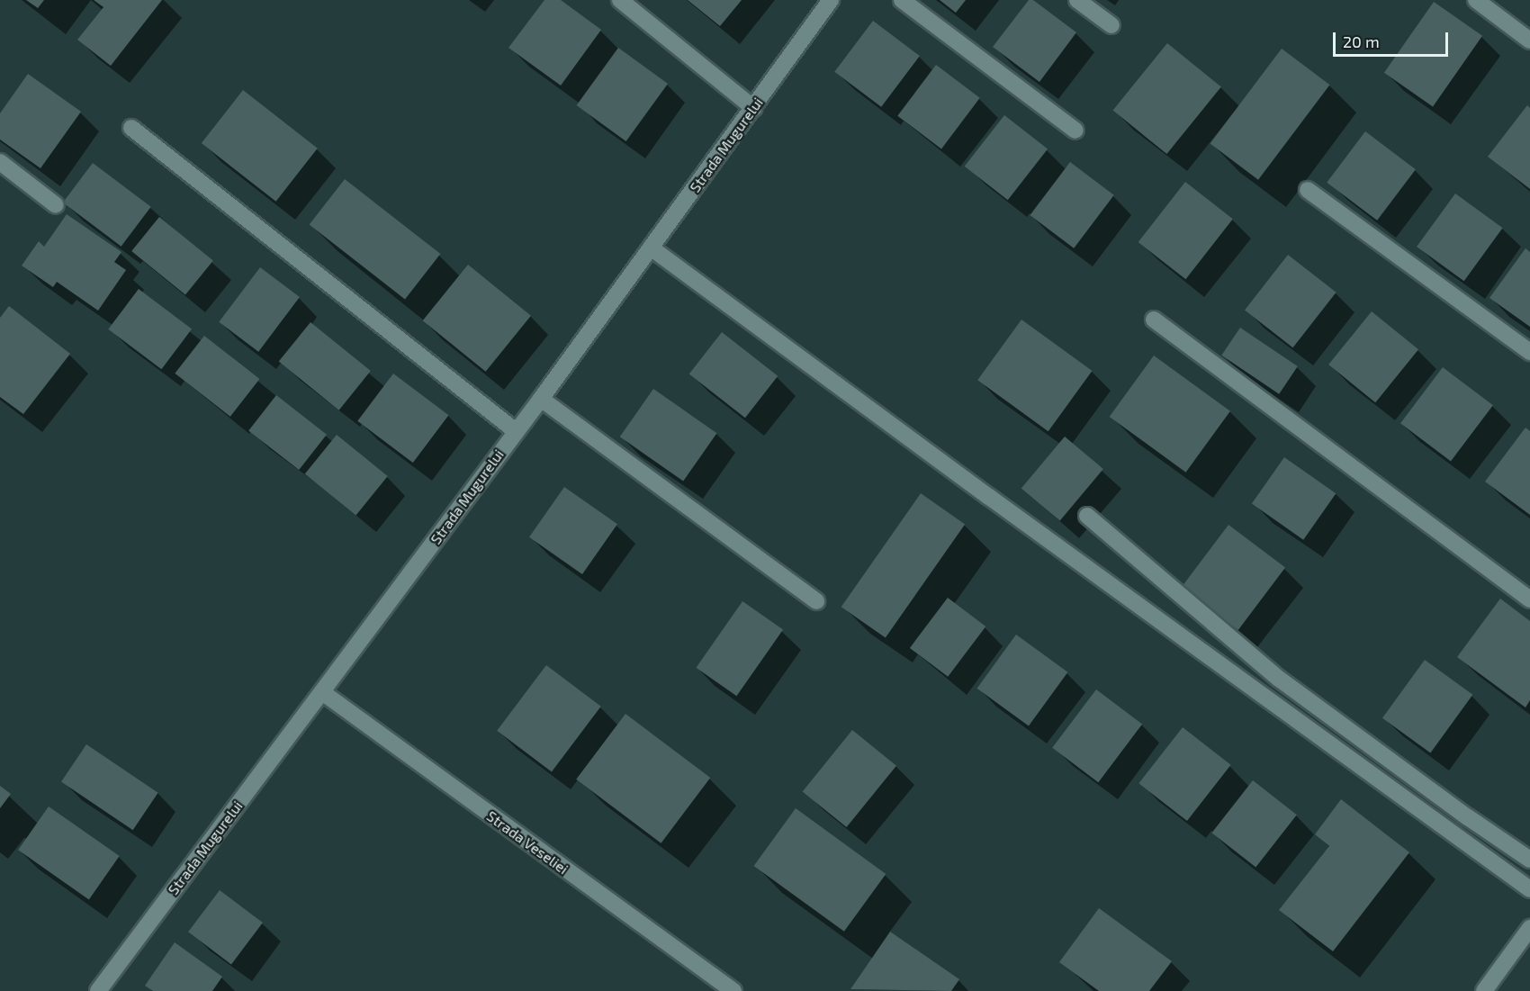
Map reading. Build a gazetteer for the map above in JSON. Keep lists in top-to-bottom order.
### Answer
{
  "streets": {
    "street": ["Strada Mugurelui", "Strada Veseliei"]
  },
  "crossings": [
    ["Strada Mugurelui", "Strada Veseliei"]
  ],
  "scale_bar": "20 m"
}
